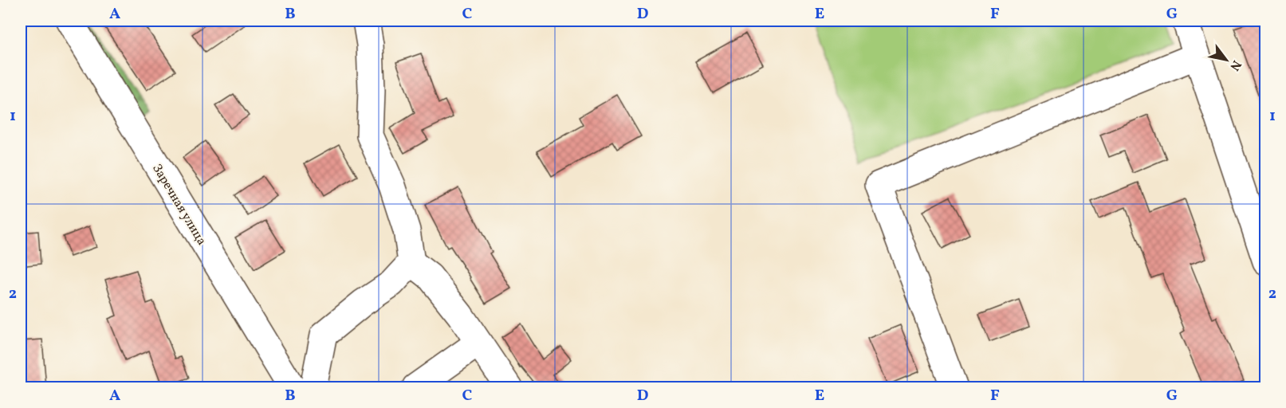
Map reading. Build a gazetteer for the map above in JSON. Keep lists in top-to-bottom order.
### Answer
{
  "streets": {
    "street": ["Заречная улица"]
  },
  "north": "bottom right",
  "grid": {
    "columns": [
      "A",
      "B",
      "C",
      "D",
      "E",
      "F",
      "G"
    ],
    "rows": ["1", "2"]
  }
}
